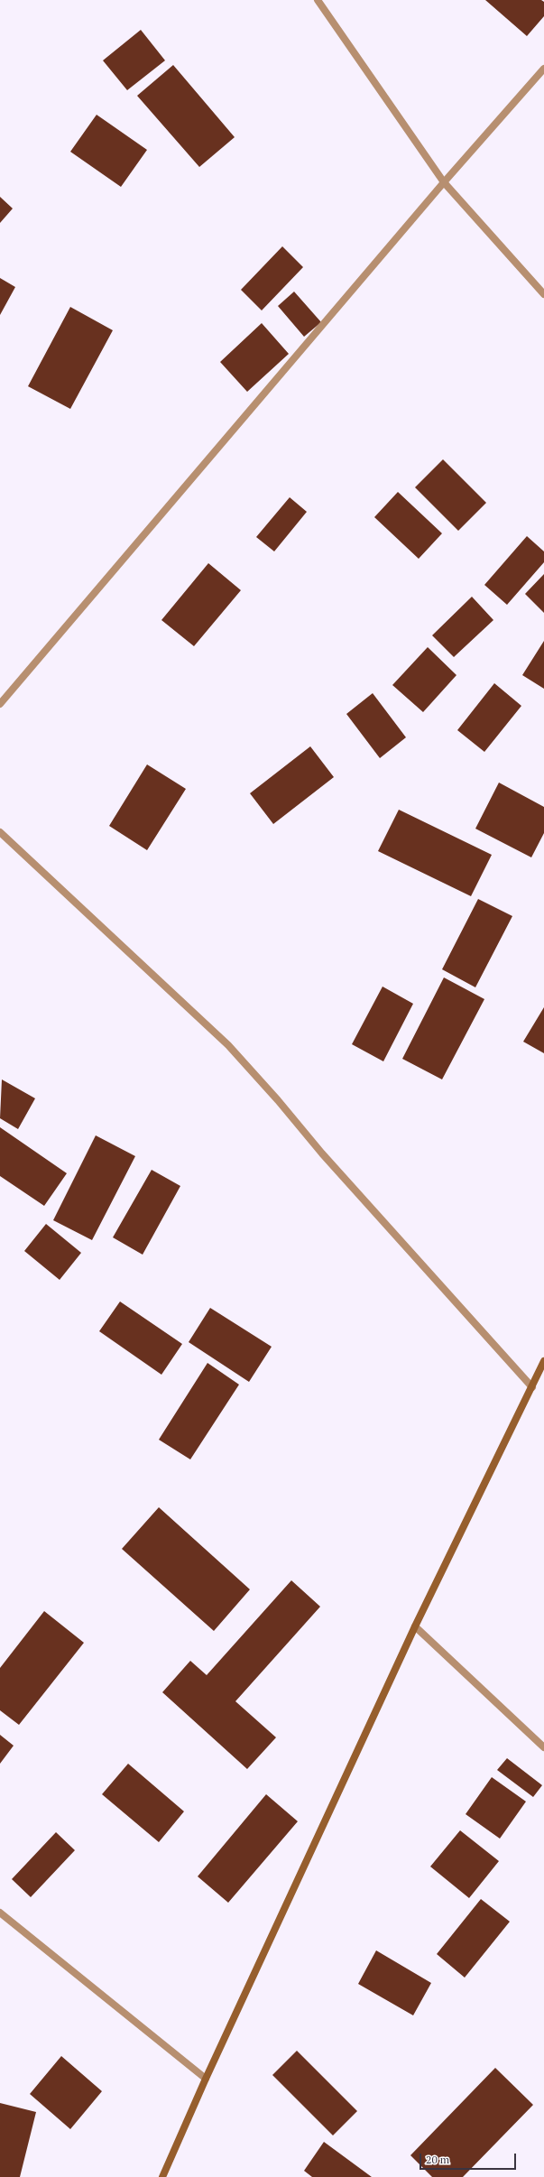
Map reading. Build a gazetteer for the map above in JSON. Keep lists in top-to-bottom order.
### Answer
{
  "scale_bar": "20 m"
}
